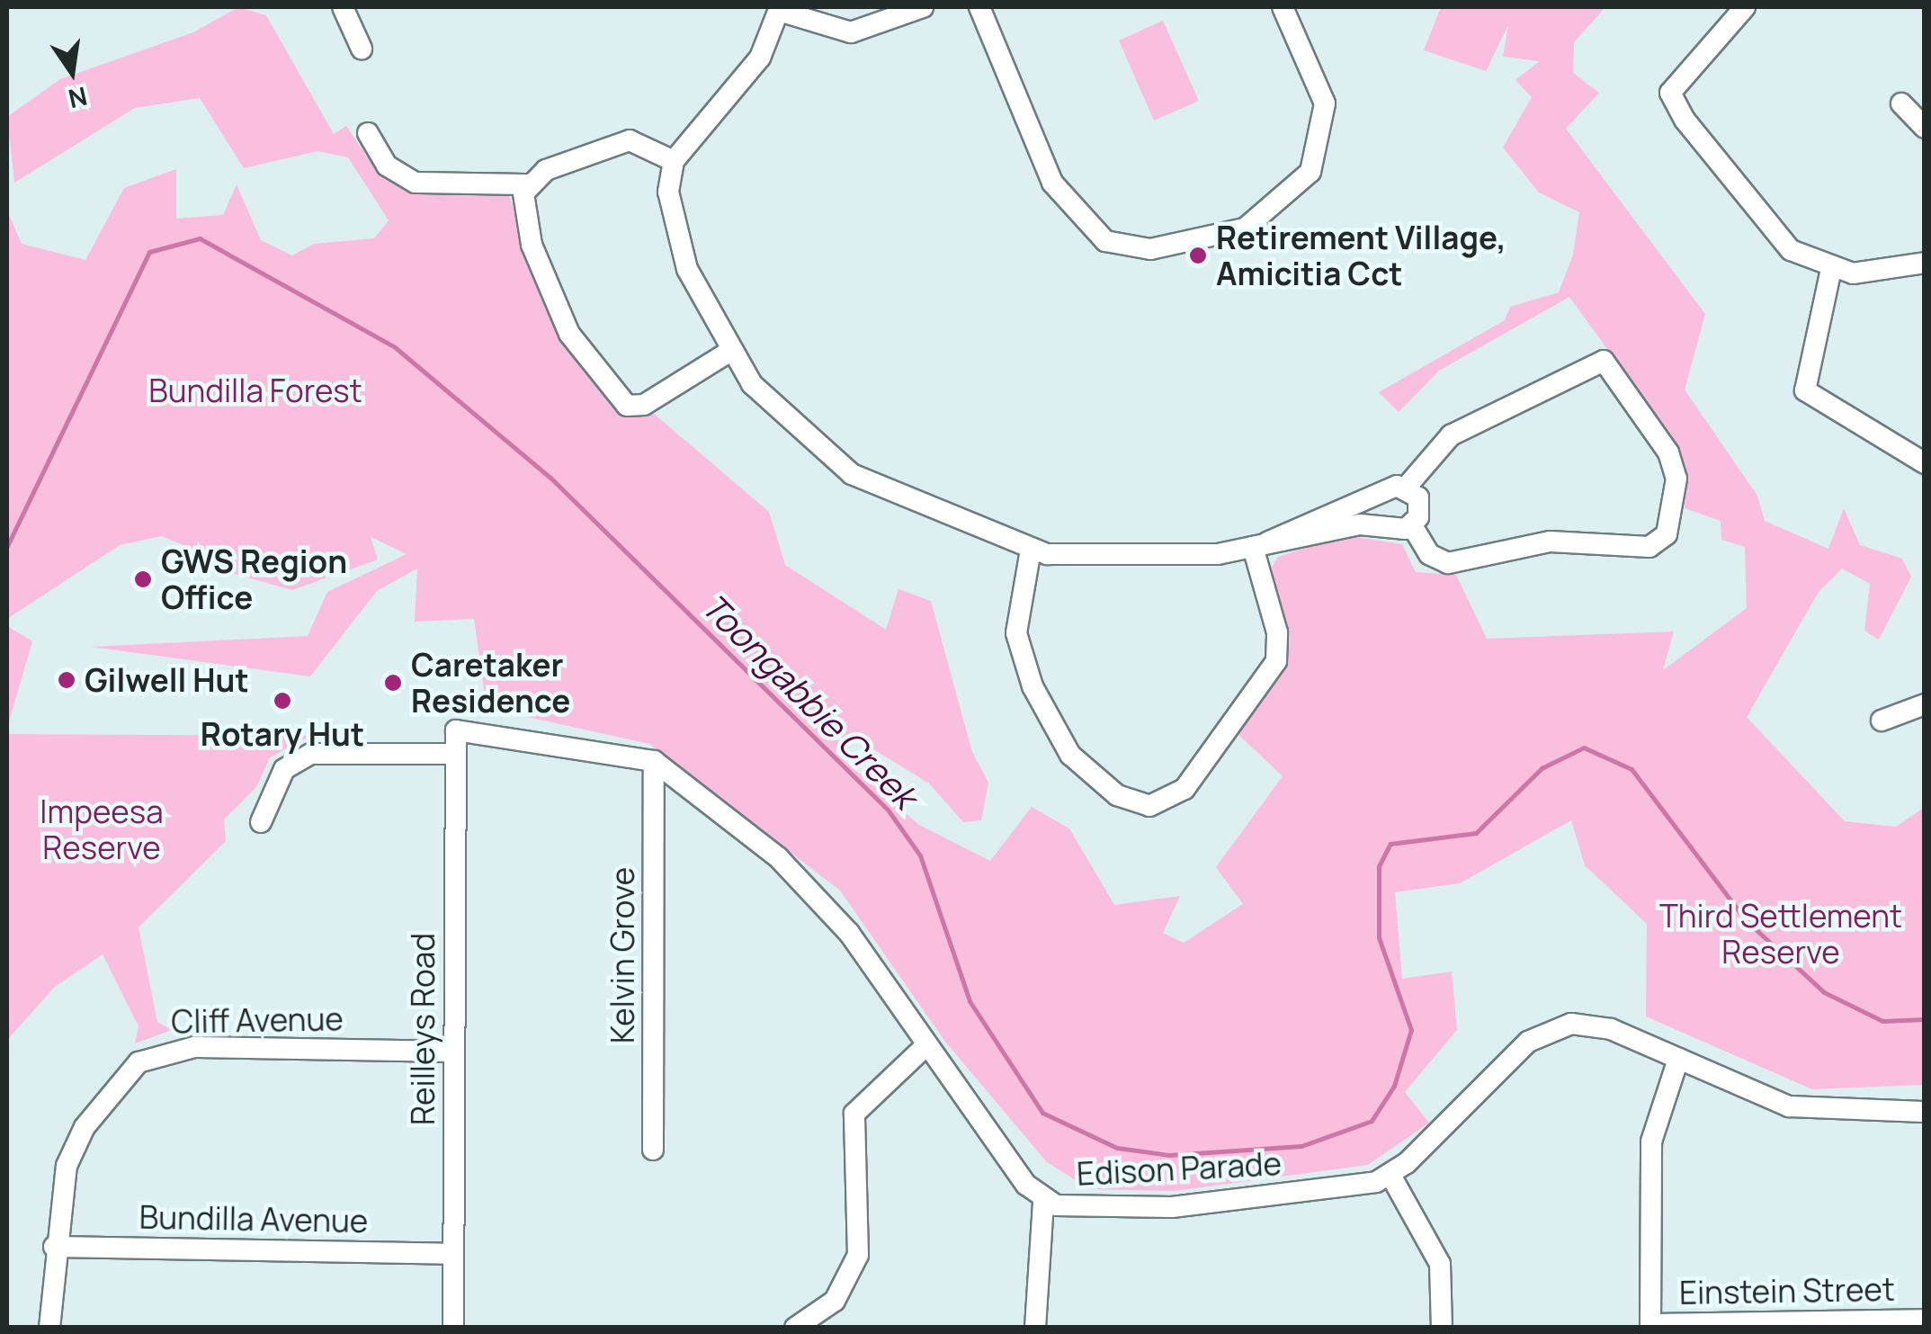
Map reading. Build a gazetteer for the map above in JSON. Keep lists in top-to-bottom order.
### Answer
{
  "streets": {
    "street": [
      "Kelvin Grove",
      "Cliff Avenue",
      "Reilleys Road",
      "Edison Parade",
      "Bundilla Avenue",
      "Einstein Street"
    ]
  },
  "crossings": [
    ["Kelvin Grove", "Edison Parade"],
    ["Cliff Avenue", "Reilleys Road"],
    ["Cliff Avenue", "Bundilla Avenue"],
    ["Reilleys Road", "Edison Parade"],
    ["Reilleys Road", "Bundilla Avenue"]
  ],
  "water": ["Toongabbie Creek"],
  "parks": ["Bundilla Forest", "Impeesa Reserve", "Third Settlement Reserve"],
  "places": [
    "Retirement Village, Amicitia Cct",
    "GWS Region Office",
    "Gilwell Hut",
    "Caretaker Residence",
    "Rotary Hut"
  ],
  "north": "bottom"
}
